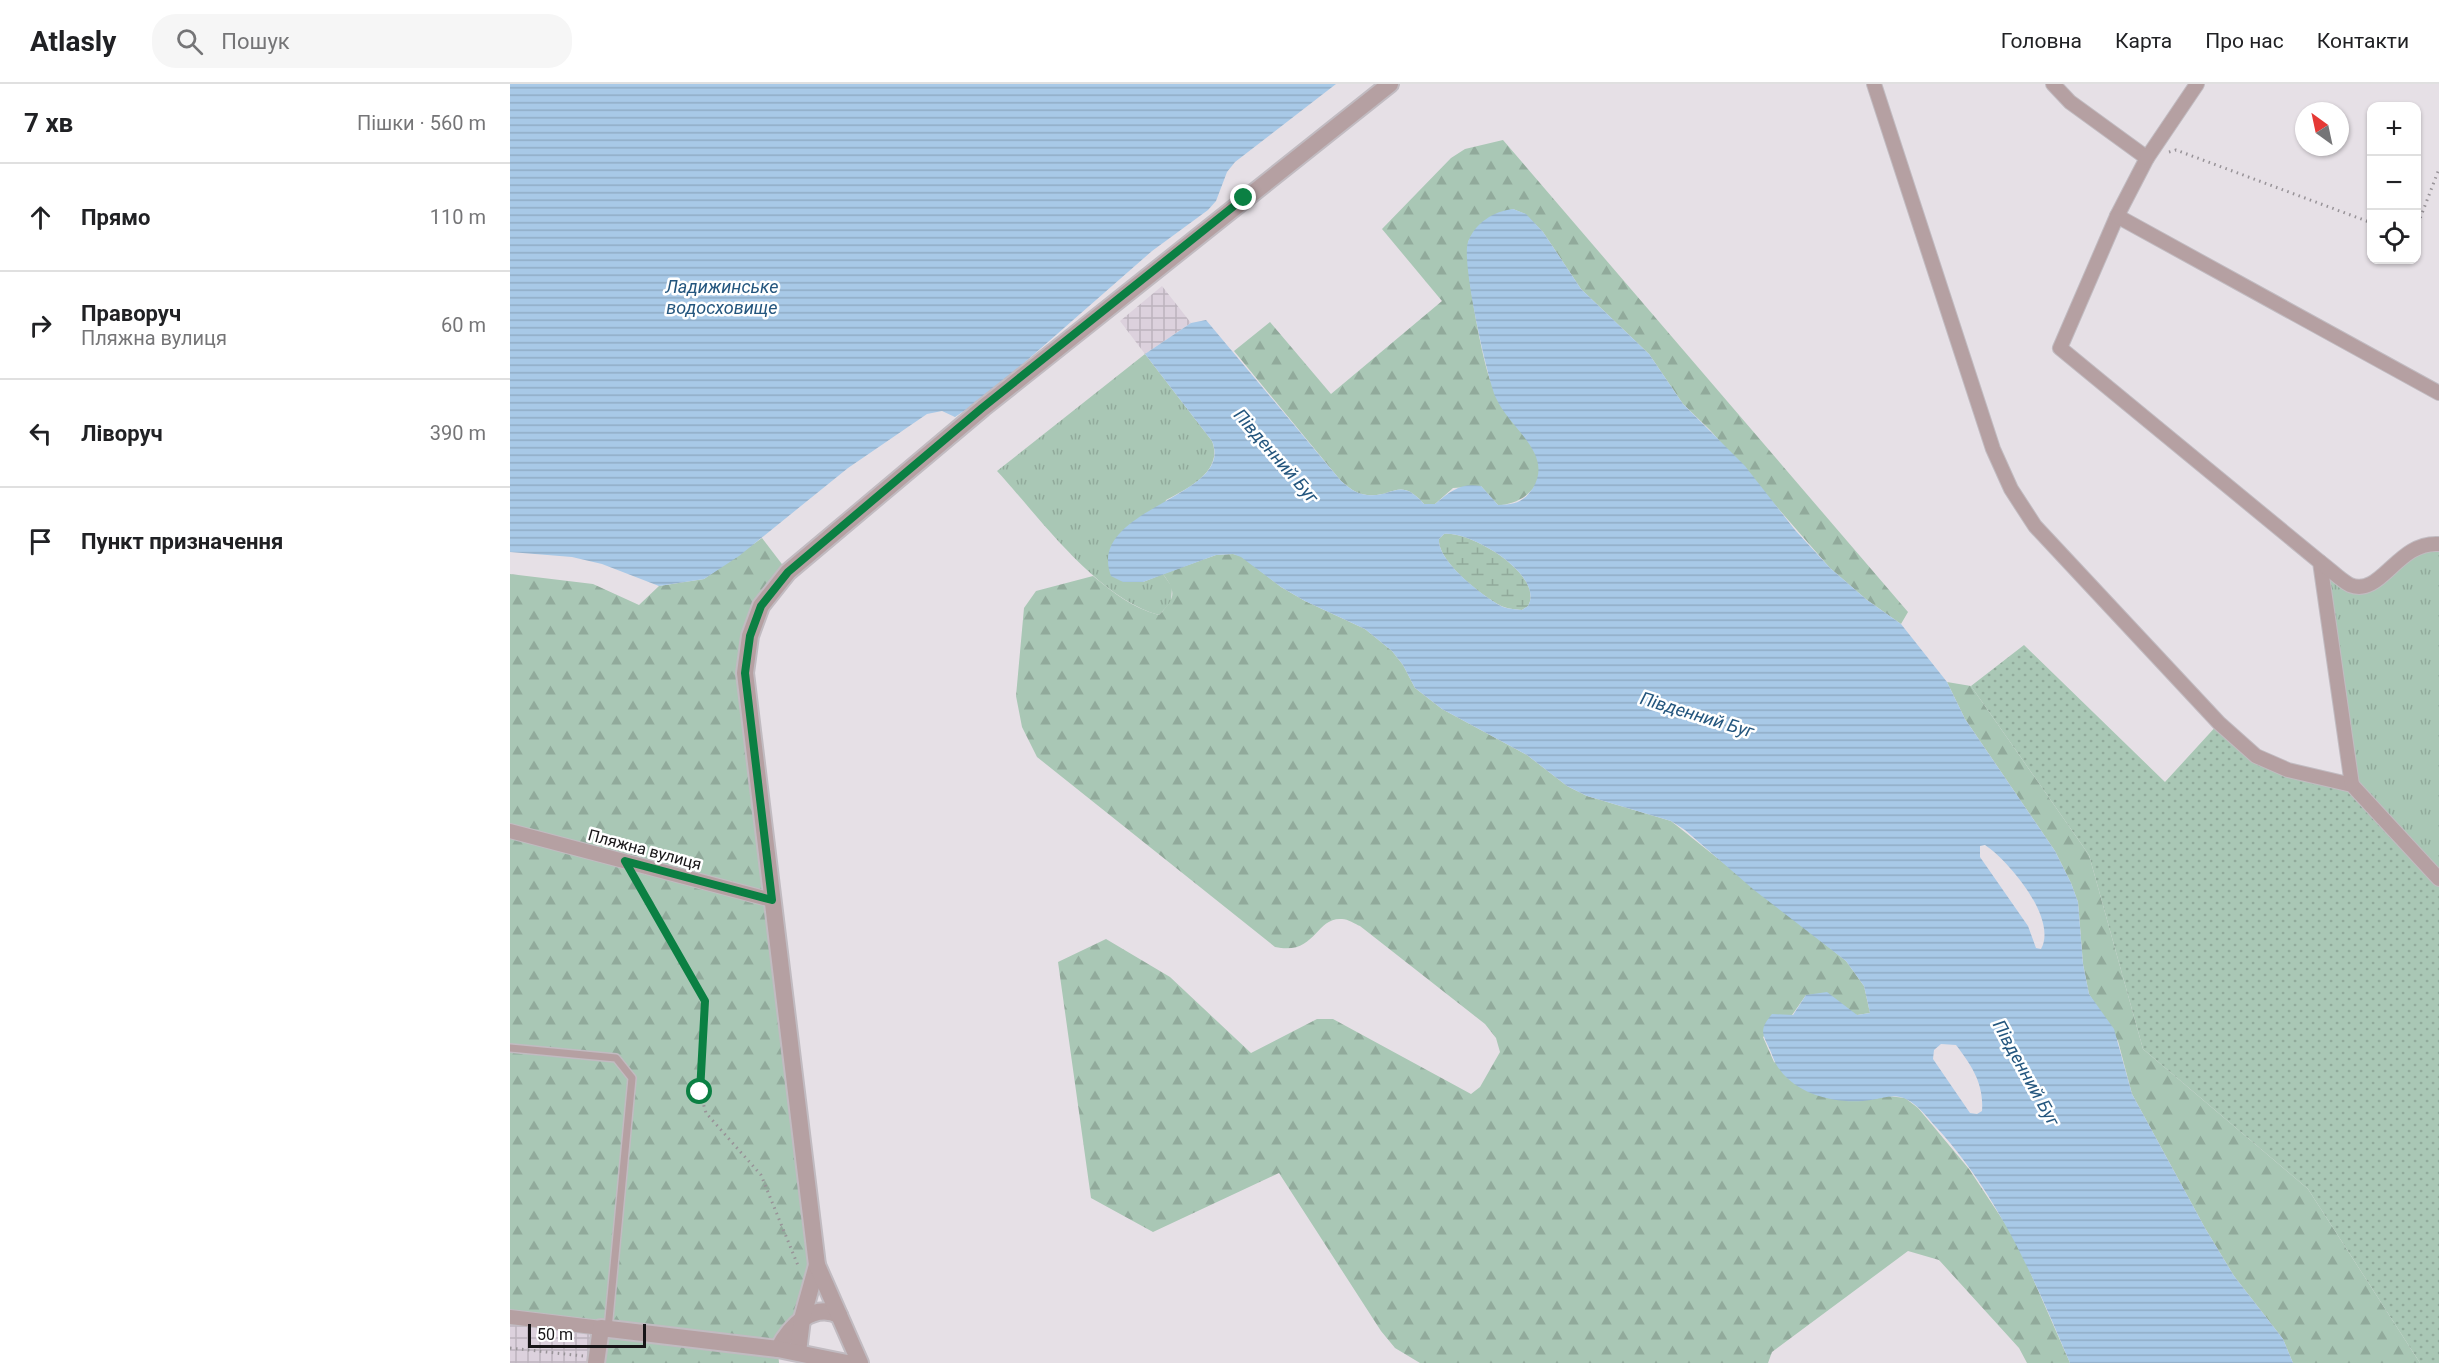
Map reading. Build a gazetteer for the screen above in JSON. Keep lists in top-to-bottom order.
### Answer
{
  "streets": {
    "street": ["Пляжна вулиця"]
  },
  "water": ["Ладижинське водосховище", "Південний Буг"],
  "scale_bar": "50 m",
  "north": "top left",
  "page": {
    "header": "Atlasly",
    "search": "Пошук",
    "nav": [
      "Головна",
      "Карта",
      "Про нас",
      "Контакти"
    ],
    "heading": ["7 хв", "Пішки · 560 m"],
    "map_buttons": ["+", "−"],
    "list": [
      ["Прямо", "110 m"],
      ["Праворуч", "Пляжна вулиця", "60 m"],
      ["Ліворуч", "390 m"],
      "Пункт призначення"
    ],
    "scale": "50 m"
  }
}
